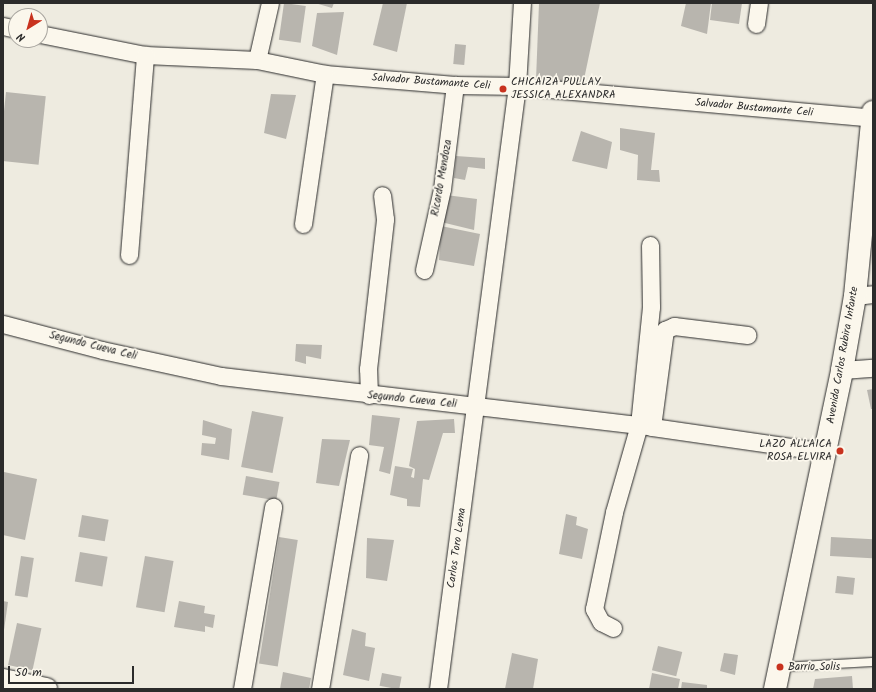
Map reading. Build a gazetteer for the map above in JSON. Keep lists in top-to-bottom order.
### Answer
{
  "streets": {
    "street": [
      "Salvador Bustamante Celi",
      "Ricardo Mendoza",
      "Segundo Cueva Celi",
      "Avenida Carlos Rubira Infante",
      "Carlos Toro Lema"
    ]
  },
  "crossings": [
    ["Salvador Bustamante Celi", "Ricardo Mendoza"],
    ["Salvador Bustamante Celi", "Avenida Carlos Rubira Infante"],
    ["Salvador Bustamante Celi", "Carlos Toro Lema"],
    ["Segundo Cueva Celi", "Avenida Carlos Rubira Infante"],
    ["Segundo Cueva Celi", "Carlos Toro Lema"]
  ],
  "places": ["CHICAIZA PULLAY JESSICA ALEXANDRA", "LAZO ALLAICA ROSA ELVIRA", "Barrio Solis"],
  "scale_bar": "50 m",
  "north": "bottom left"
}
